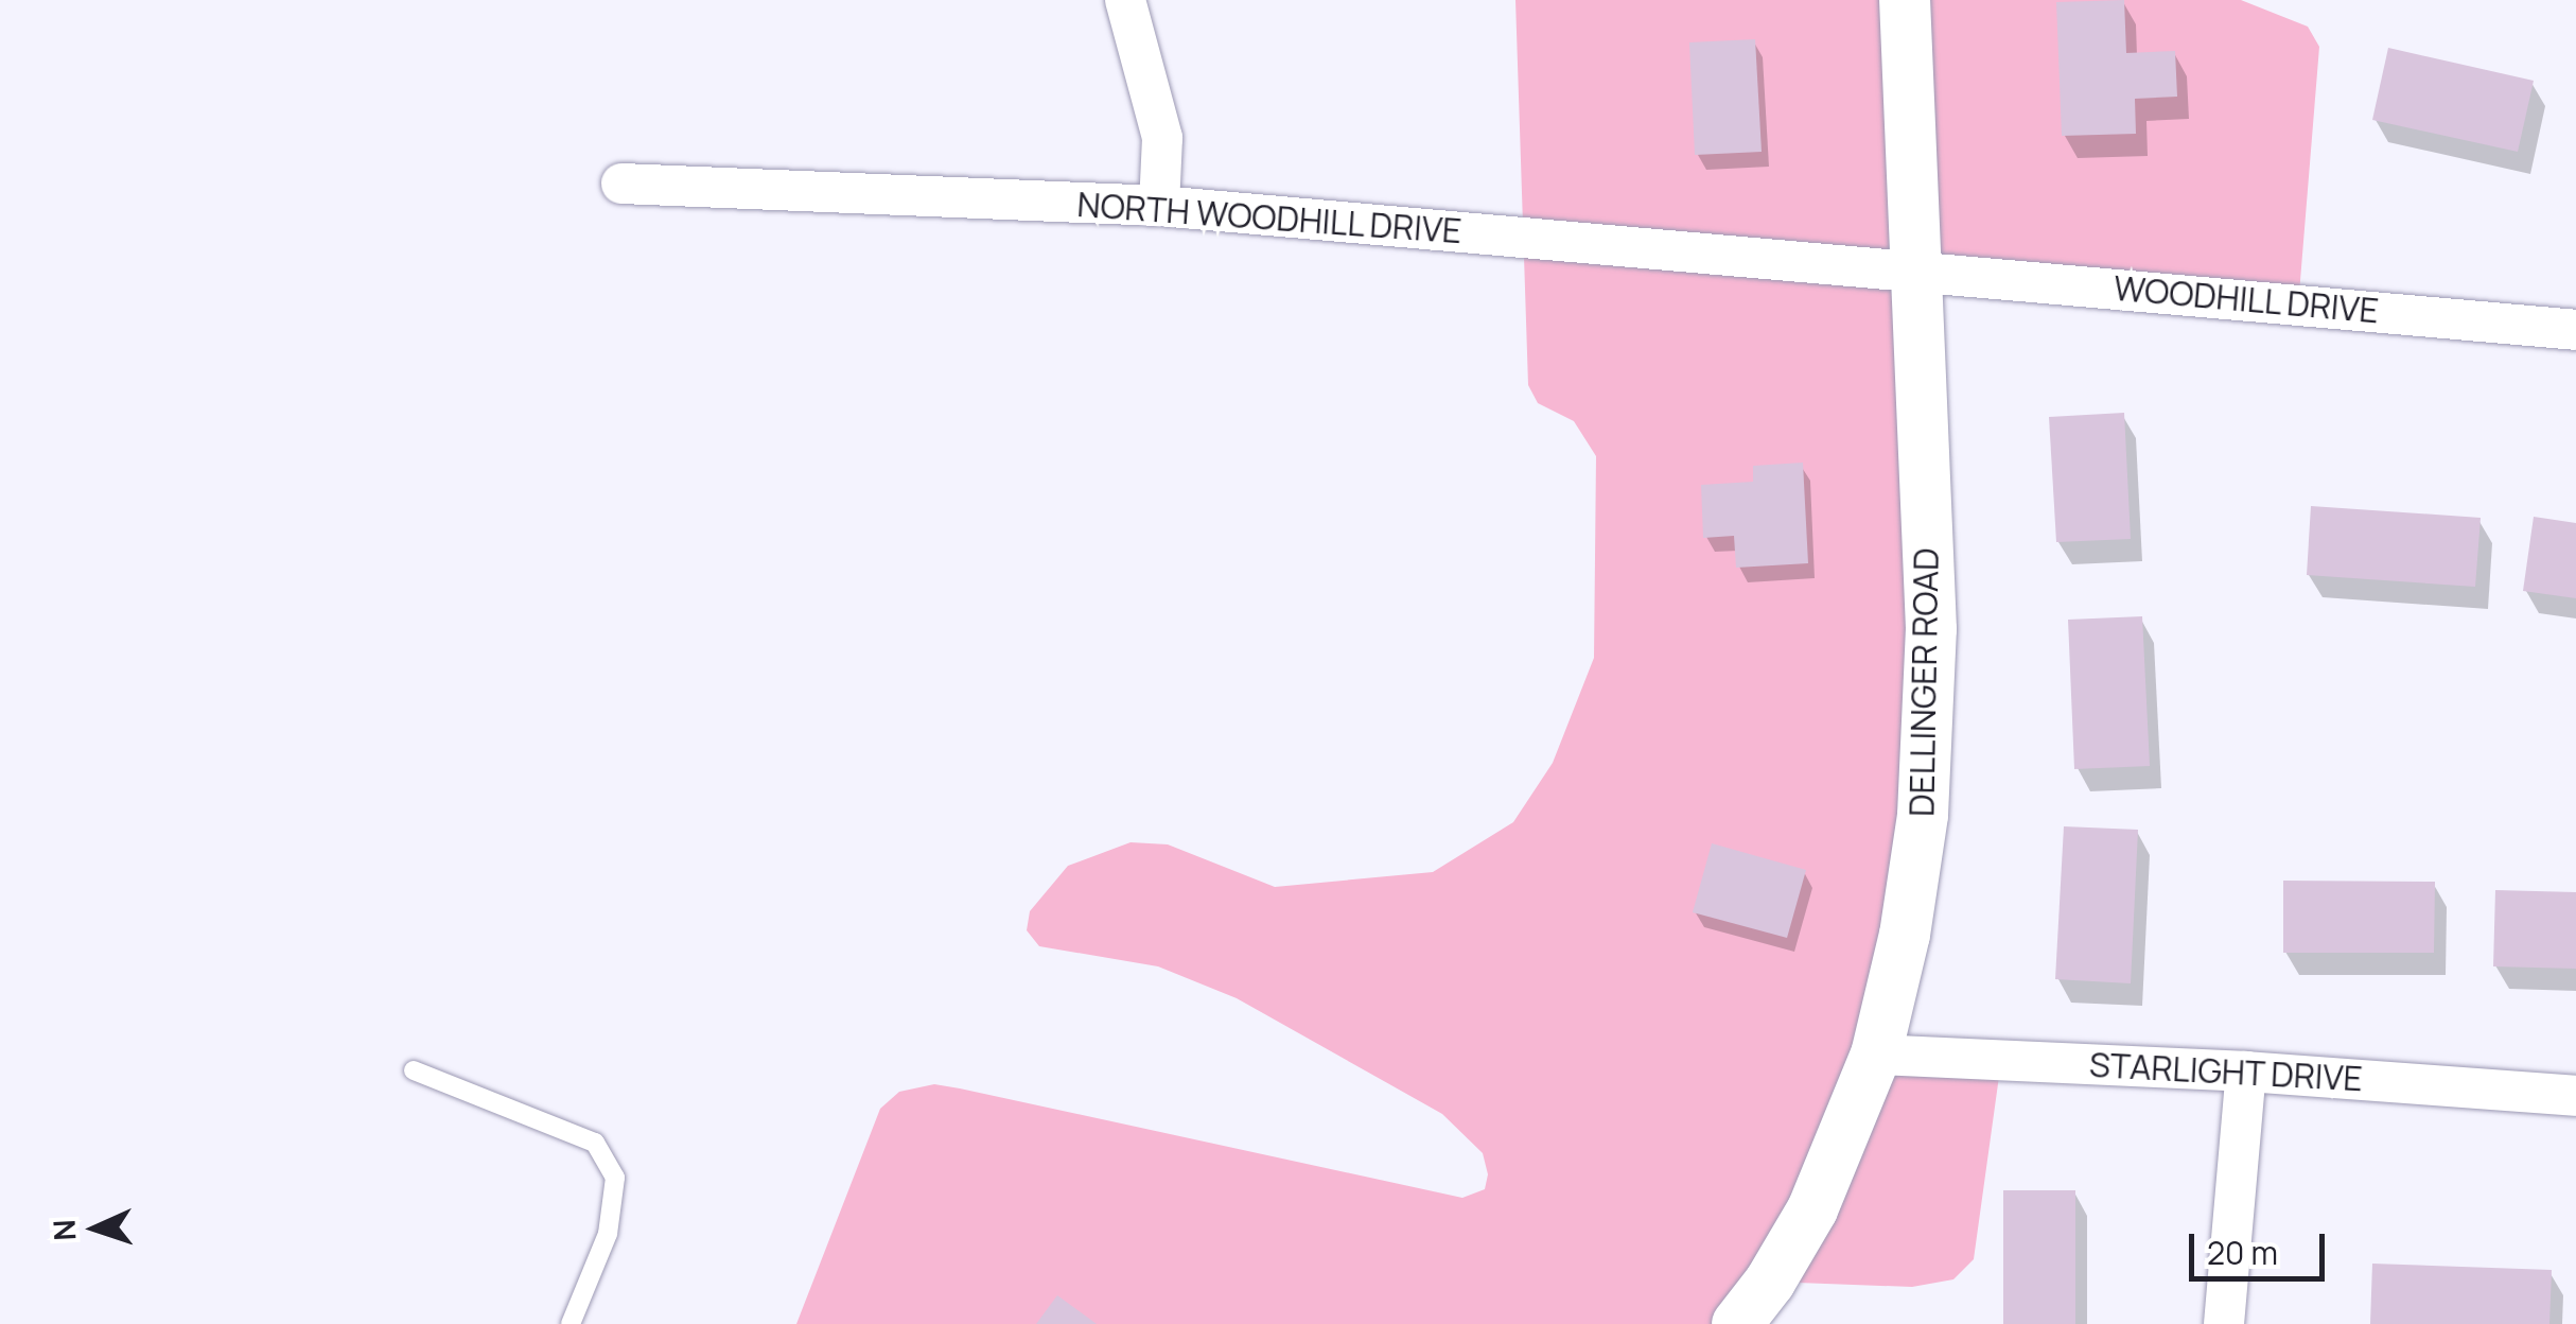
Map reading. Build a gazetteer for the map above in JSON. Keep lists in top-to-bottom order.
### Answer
{
  "streets": {
    "street": [
      "NORTH WOODHILL DRIVE",
      "WOODHILL DRIVE",
      "DELLINGER ROAD",
      "STARLIGHT DRIVE"
    ]
  },
  "crossings": [
    ["NORTH WOODHILL DRIVE", "WOODHILL DRIVE"],
    ["NORTH WOODHILL DRIVE", "DELLINGER ROAD"],
    ["WOODHILL DRIVE", "DELLINGER ROAD"],
    ["DELLINGER ROAD", "STARLIGHT DRIVE"]
  ],
  "scale_bar": "20 m",
  "north": "left"
}
